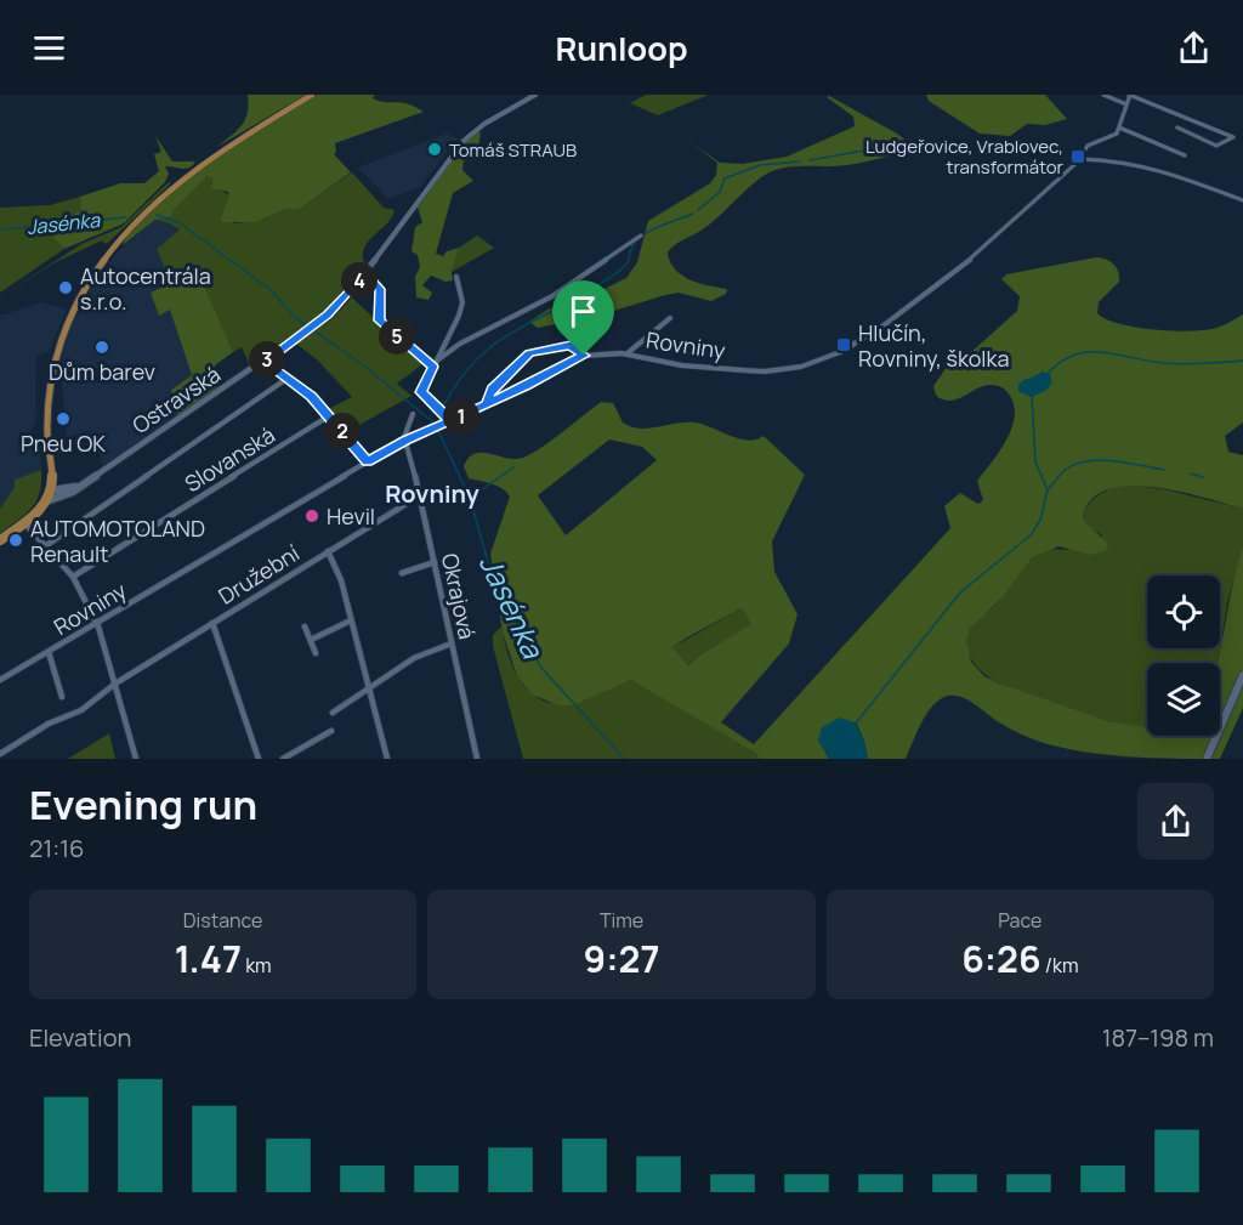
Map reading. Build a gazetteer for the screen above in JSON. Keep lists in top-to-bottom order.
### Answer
{
  "streets": {
    "street": [
      "Rovniny",
      "Ostravská",
      "Slovanská",
      "Družební",
      "Okrajová"
    ]
  },
  "crossings": [
    ["Rovniny", "Okrajová"],
    ["Družební", "Okrajová"]
  ],
  "districts": ["Rovniny"],
  "water": ["Jasénka"],
  "places": {
    "other": [
      "Tomáš STRAUB",
      "Autocentrála s.r.o.",
      "Dům barev",
      "Pneu OK",
      "Hevil",
      "AUTOMOTOLAND Renault"
    ],
    "transit": ["Ludgeřovice, Vrablovec, transformátor", "Hlučín, Rovniny, školka"]
  },
  "page": {
    "header": "Runloop",
    "pins": [
      "4",
      "5",
      "3",
      "1",
      "2"
    ],
    "heading": ["Evening run", "21:16"],
    "stats": [
      ["Distance", "1.47 km"],
      ["Time", "9:27"],
      ["Pace", "6:26 /km"]
    ],
    "chart": ["Elevation", "187–198 m"]
  }
}
